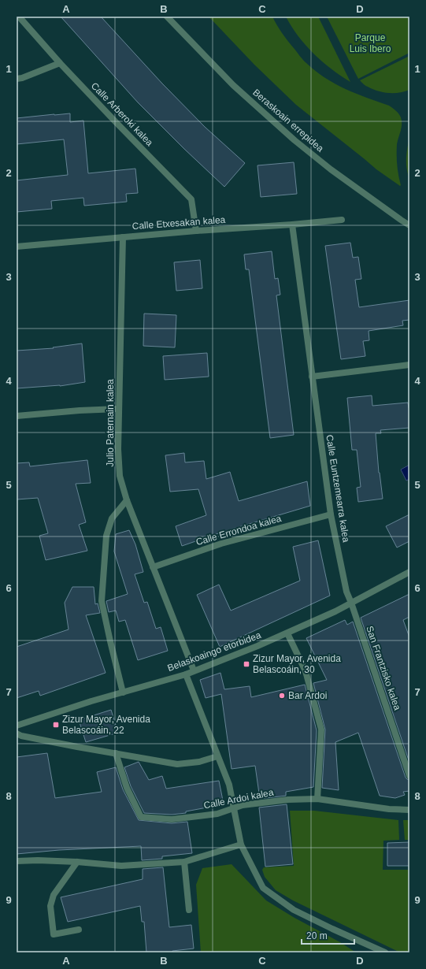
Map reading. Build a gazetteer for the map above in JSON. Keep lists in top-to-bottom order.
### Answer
{
  "streets": {
    "street": [
      "Calle Arberoki kalea",
      "Beraskoain errepidea",
      "Calle Etxesakan kalea",
      "Julio Paternain kalea",
      "Calle Euntzemearra kalea",
      "Calle Errondoa kalea",
      "Belaskoaingo etorbidea",
      "San Frantzisko kalea",
      "Calle Ardoi kalea"
    ]
  },
  "crossings": [
    ["Calle Arberoki kalea", "Calle Etxesakan kalea"],
    ["Calle Etxesakan kalea", "Julio Paternain kalea"],
    ["Calle Etxesakan kalea", "Calle Euntzemearra kalea"],
    ["Julio Paternain kalea", "Calle Errondoa kalea"],
    ["Julio Paternain kalea", "Belaskoaingo etorbidea"],
    ["Calle Euntzemearra kalea", "Calle Errondoa kalea"],
    ["Calle Euntzemearra kalea", "Belaskoaingo etorbidea"],
    ["Calle Euntzemearra kalea", "San Frantzisko kalea"],
    ["Belaskoaingo etorbidea", "San Frantzisko kalea"]
  ],
  "parks": ["Parque Luis Ibero"],
  "places": {
    "transit": ["Zizur Mayor, Avenida Belascoáin, 30", "Zizur Mayor, Avenida Belascoáin, 22"],
    "other": ["Bar Ardoi"]
  },
  "scale_bar": "20 m",
  "grid": {
    "columns": [
      "A",
      "B",
      "C",
      "D"
    ],
    "rows": [
      "1",
      "2",
      "3",
      "4",
      "5",
      "6",
      "7",
      "8",
      "9"
    ]
  }
}
